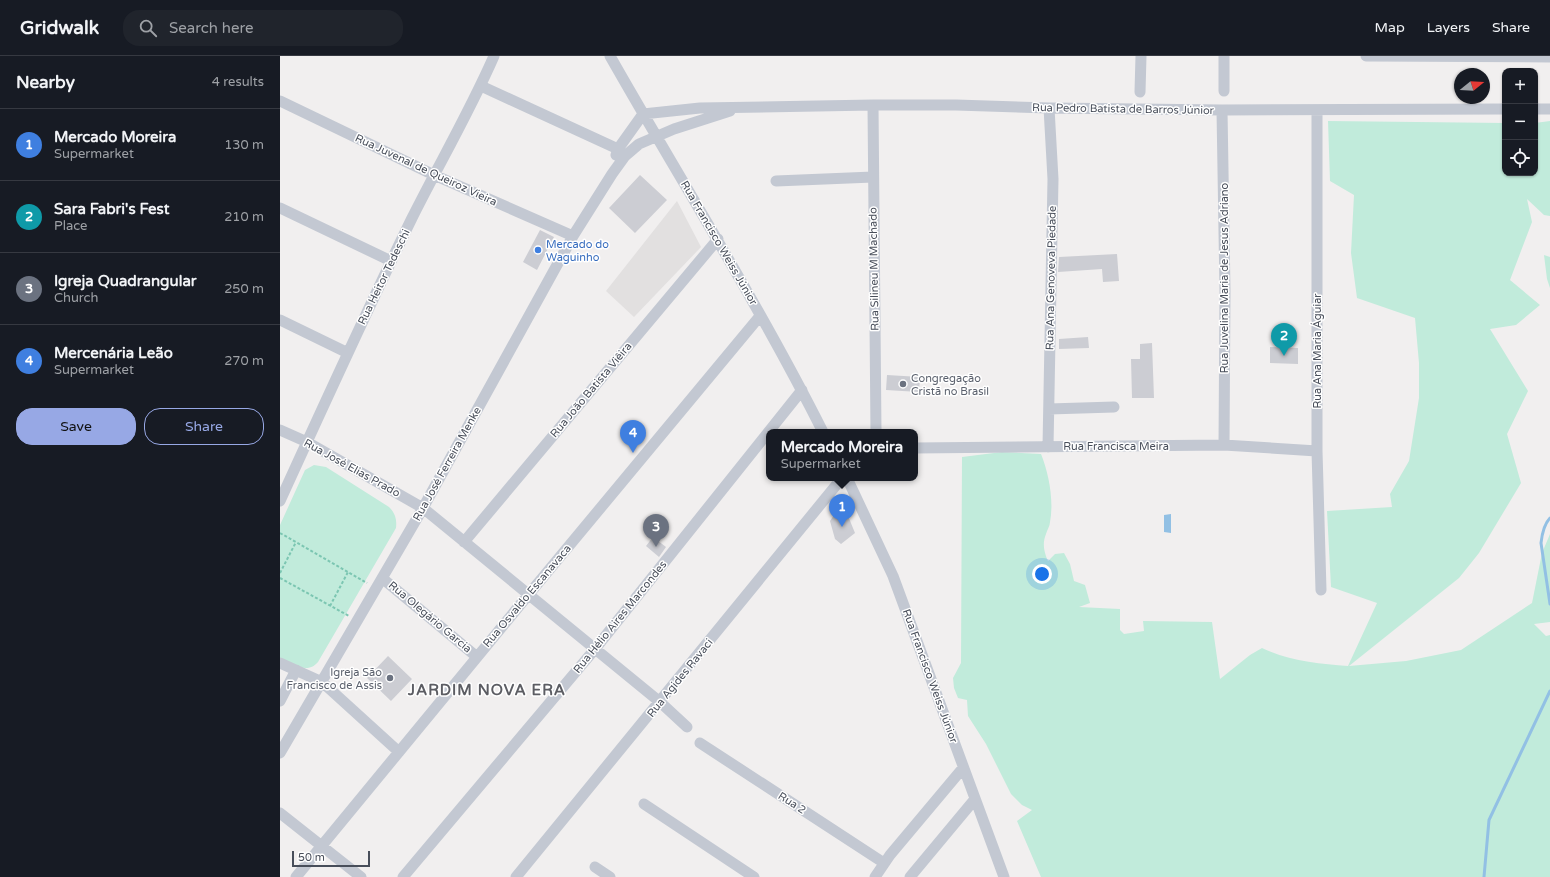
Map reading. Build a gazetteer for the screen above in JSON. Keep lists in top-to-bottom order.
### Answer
{
  "streets": {
    "street": [
      "Rua Pedro Batista de Barros Júnior",
      "Rua Juvenal de Queiroz Vieira",
      "Rua Francisco Weiss Júnior",
      "Rua Silineu M Machado",
      "Rua Heitor Tedeschi",
      "Rua Ana Genoveva Piedade",
      "Rua Juvelina Maria de Jesus Adriano",
      "Rua Ana Maria Águiar",
      "Rua João Batista Viêira",
      "Rua Francisca Meira",
      "Rua José Ferreira Menke",
      "Rua José Elias Prado",
      "Rua Osvaldo Escanavaca",
      "Rua Olegário Garcia",
      "Rua Hélio Aires Marcondes",
      "Rua Agides Ravaci",
      "Rua 2"
    ]
  },
  "crossings": [
    ["Rua Pedro Batista de Barros Júnior", "Rua Francisco Weiss Júnior"],
    ["Rua Pedro Batista de Barros Júnior", "Rua Silineu M Machado"],
    ["Rua Pedro Batista de Barros Júnior", "Rua Ana Genoveva Piedade"],
    ["Rua Pedro Batista de Barros Júnior", "Rua Juvelina Maria de Jesus Adriano"],
    ["Rua Pedro Batista de Barros Júnior", "Rua Ana Maria Águiar"],
    ["Rua Pedro Batista de Barros Júnior", "Rua José Ferreira Menke"],
    ["Rua Juvenal de Queiroz Vieira", "Rua Heitor Tedeschi"],
    ["Rua Juvenal de Queiroz Vieira", "Rua José Ferreira Menke"],
    ["Rua Francisco Weiss Júnior", "Rua João Batista Viêira"],
    ["Rua Francisco Weiss Júnior", "Rua José Ferreira Menke"],
    ["Rua Francisco Weiss Júnior", "Rua Osvaldo Escanavaca"],
    ["Rua Francisco Weiss Júnior", "Rua Hélio Aires Marcondes"],
    ["Rua Heitor Tedeschi", "Rua José Elias Prado"],
    ["Rua Ana Genoveva Piedade", "Rua Francisca Meira"],
    ["Rua Juvelina Maria de Jesus Adriano", "Rua Francisca Meira"],
    ["Rua Ana Maria Águiar", "Rua Francisca Meira"],
    ["Rua João Batista Viêira", "Rua José Elias Prado"],
    ["Rua José Ferreira Menke", "Rua José Elias Prado"],
    ["Rua José Ferreira Menke", "Rua Olegário Garcia"],
    ["Rua José Elias Prado", "Rua Osvaldo Escanavaca"],
    ["Rua José Elias Prado", "Rua Hélio Aires Marcondes"],
    ["Rua José Elias Prado", "Rua Agides Ravaci"],
    ["Rua Osvaldo Escanavaca", "Rua Olegário Garcia"]
  ],
  "districts": ["JARDIM NOVA ERA"],
  "places": ["Mercado do Waguinho", "Congregação Cristã no Brasil", "Igreja São Francisco de Assis"],
  "scale_bar": "50 m",
  "north": "right",
  "page": {
    "header": "Gridwalk",
    "search": "Search here",
    "nav": ["Map", "Layers", "Share"],
    "heading": ["Nearby", "4 results"],
    "map_buttons": ["+", "−"],
    "list": [
      {
        "mark": "1",
        "name": "Mercado Moreira",
        "note": "Supermarket",
        "value": "130 m"
      },
      {
        "mark": "2",
        "name": "Sara Fabri's Fest",
        "note": "Place",
        "value": "210 m"
      },
      {
        "mark": "3",
        "name": "Igreja Quadrangular",
        "note": "Church",
        "value": "250 m"
      },
      {
        "mark": "4",
        "name": "Mercenária Leão",
        "note": "Supermarket",
        "value": "270 m"
      }
    ],
    "pins": [
      "2",
      "4",
      "1",
      "3"
    ],
    "buttons": ["Save", "Share"],
    "popup": ["Mercado Moreira", "Supermarket"],
    "scale": "50 m"
  }
}
